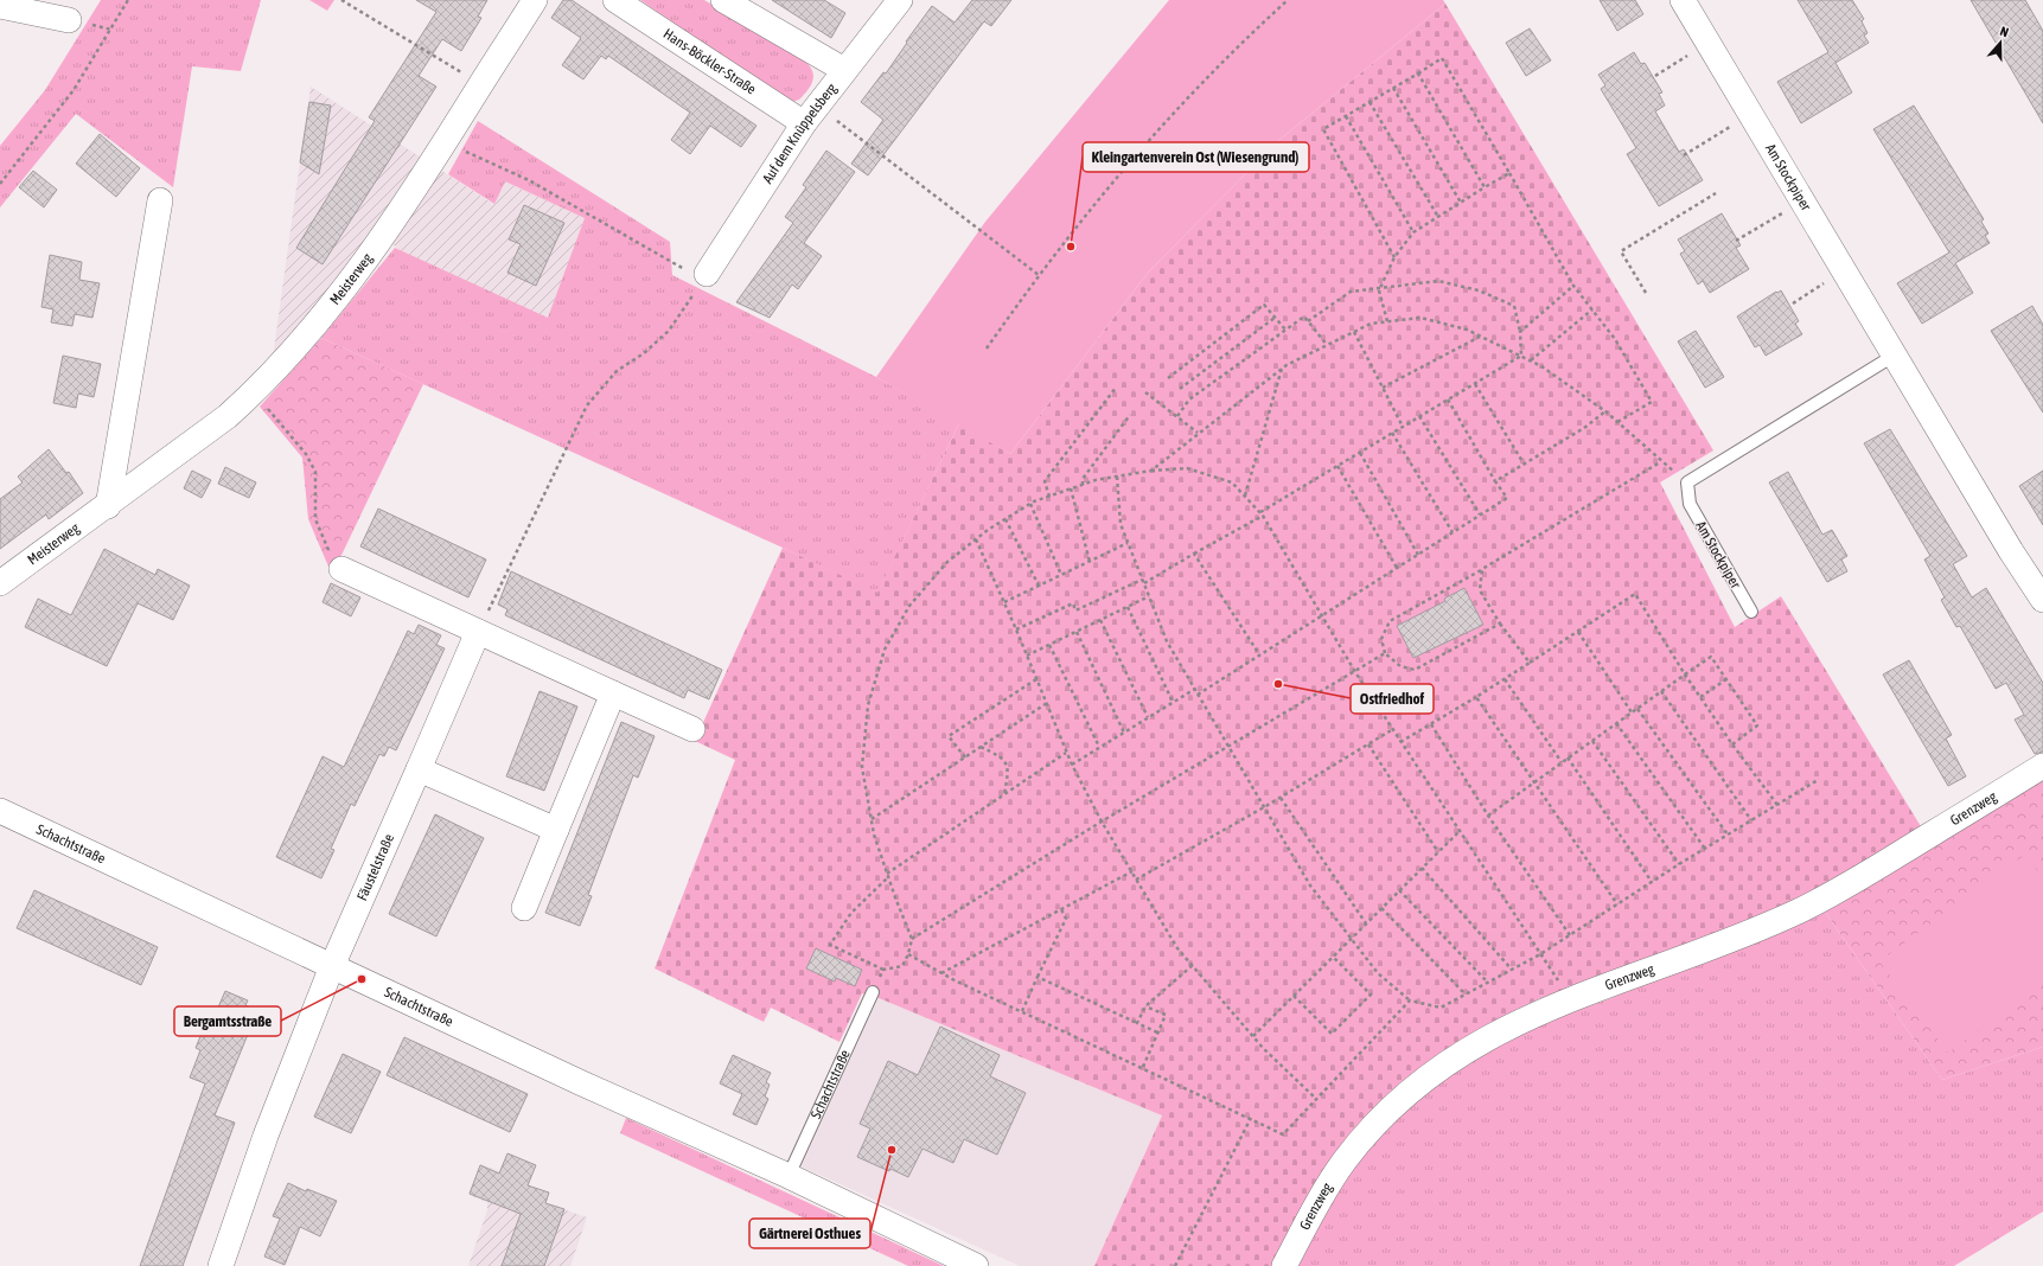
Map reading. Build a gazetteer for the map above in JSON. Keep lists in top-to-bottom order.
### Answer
{
  "streets": {
    "street": [
      "Hans-Böckler-Straße",
      "Auf dem Knüppelsberg",
      "Am Stockpiper",
      "Meisterweg",
      "Grenzweg",
      "Schachtstraße",
      "Fäustelstraße"
    ]
  },
  "crossings": [
    ["Hans-Böckler-Straße", "Auf dem Knüppelsberg"],
    ["Schachtstraße", "Fäustelstraße"]
  ],
  "places": [
    "Kleingartenverein Ost (Wiesengrund)",
    "Ostfriedhof",
    "Bergamtsstraße",
    "Gärtnerei Osthues"
  ],
  "north": "top"
}
